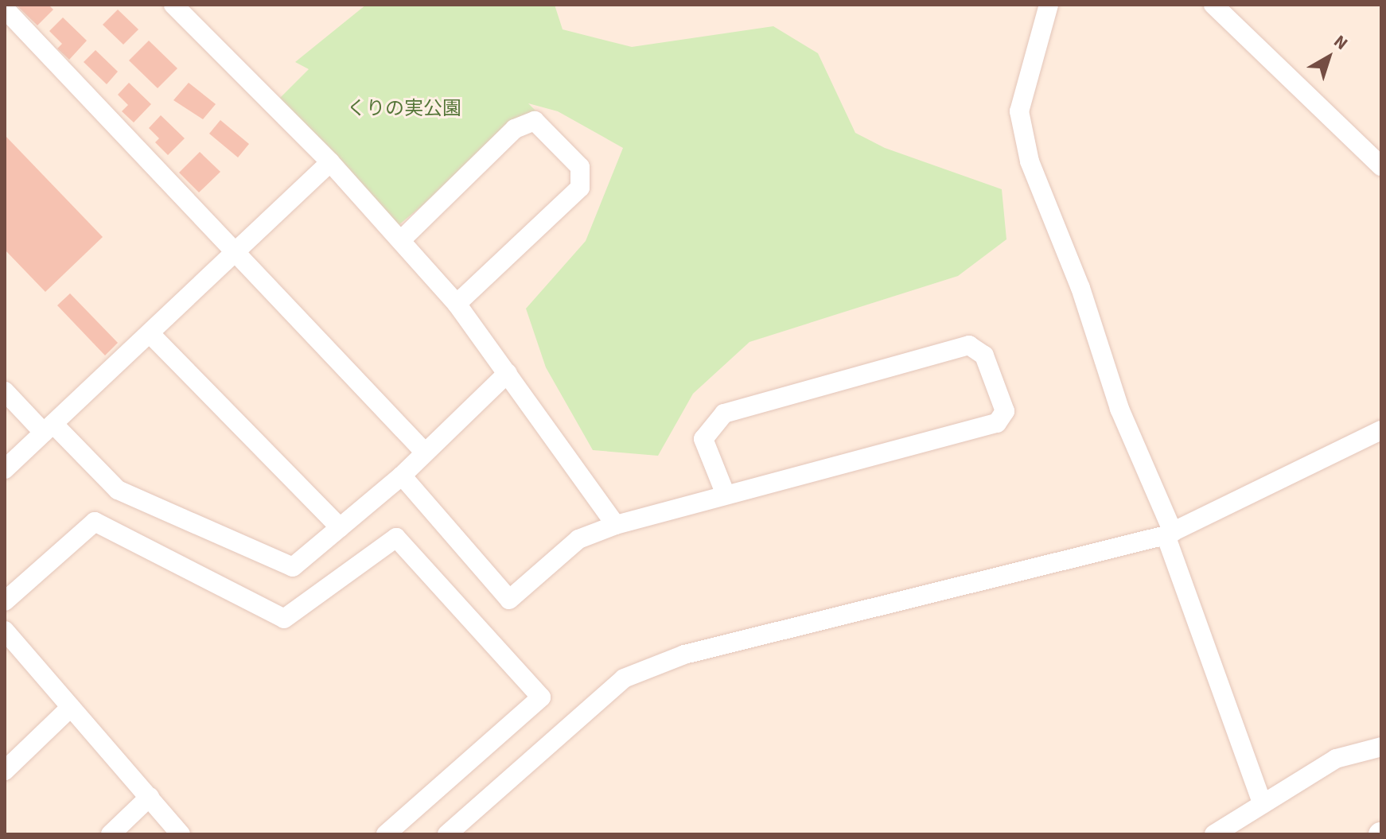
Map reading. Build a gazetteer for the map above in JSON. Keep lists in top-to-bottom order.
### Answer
{
  "parks": ["くりの実公園"],
  "north": "top right"
}
